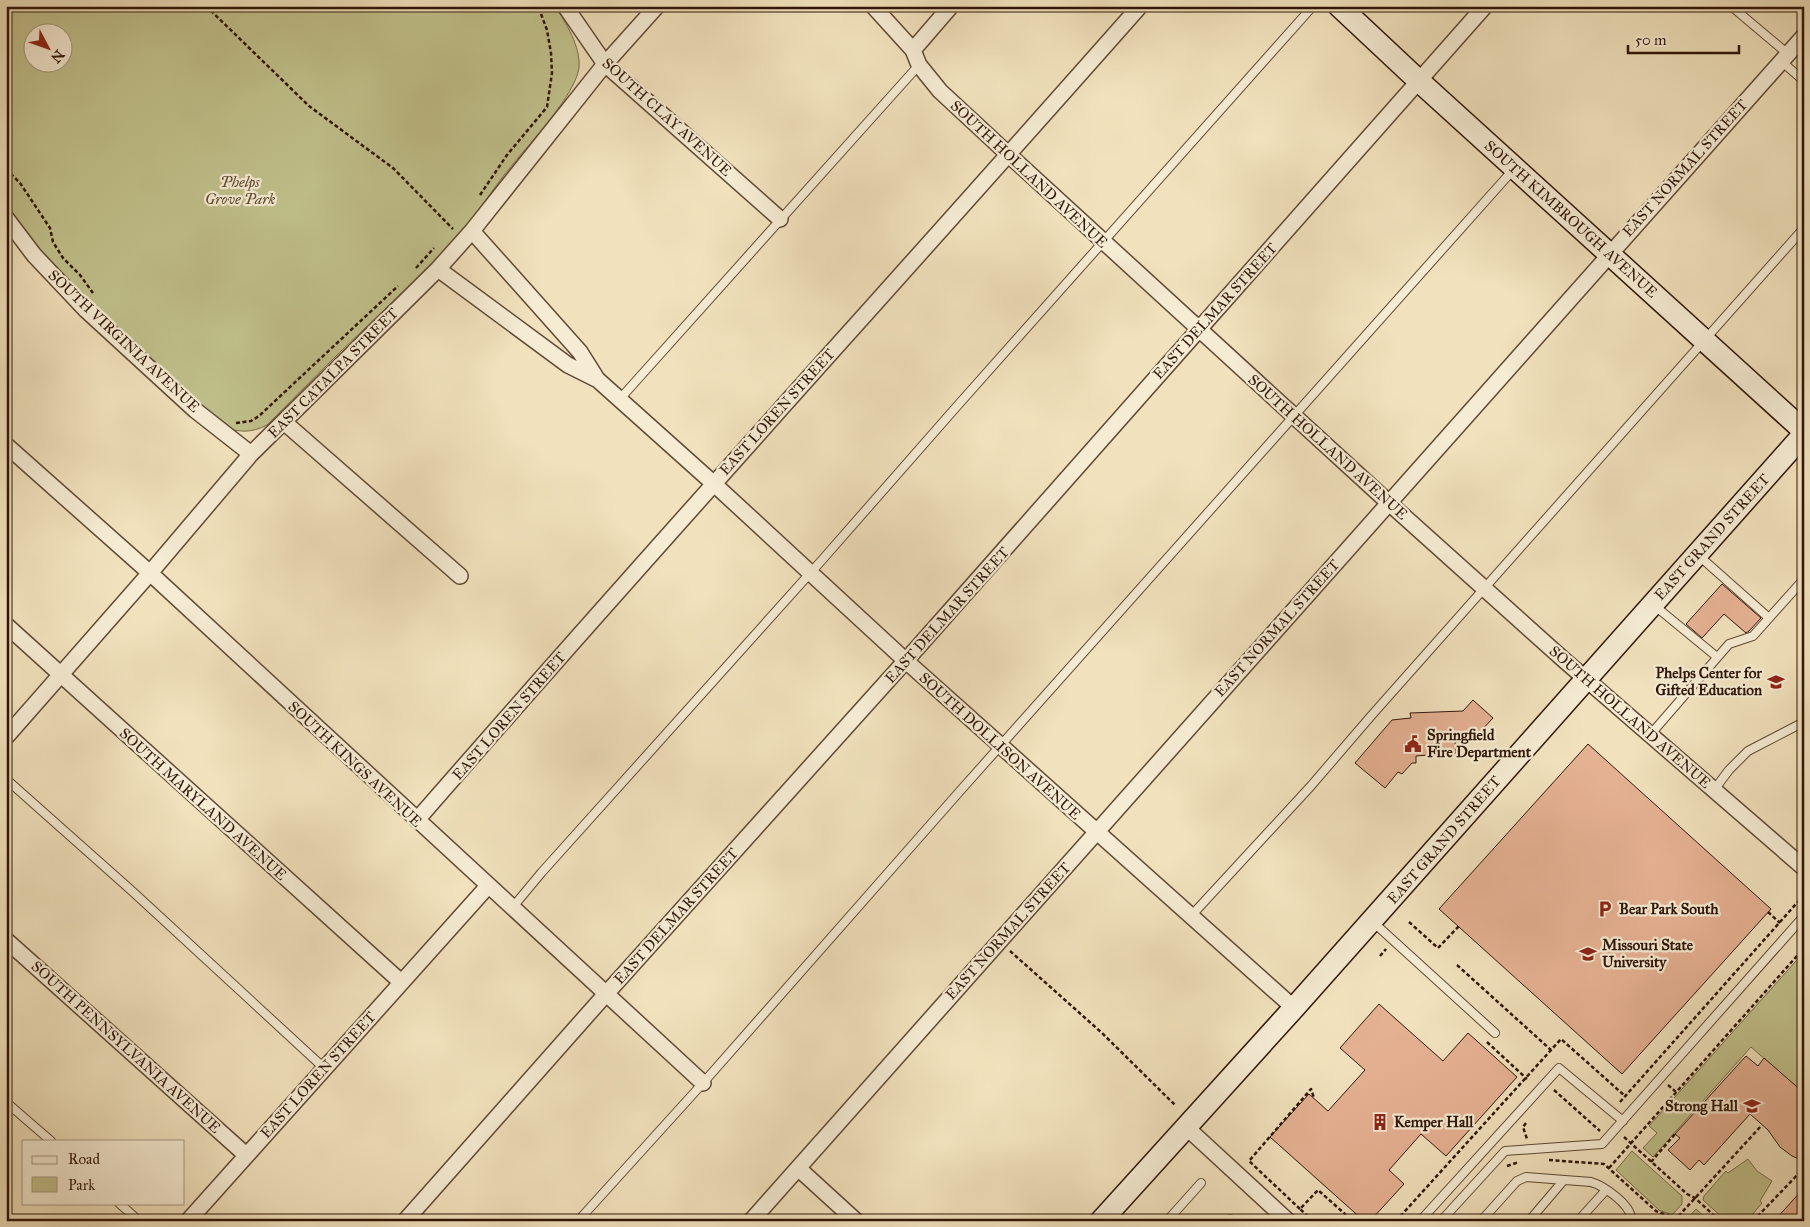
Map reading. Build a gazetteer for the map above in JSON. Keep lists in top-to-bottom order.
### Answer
{
  "streets": {
    "main road": ["SOUTH KIMBROUGH AVENUE", "EAST GRAND STREET"],
    "street": [
      "SOUTH CLAY AVENUE",
      "EAST NORMAL STREET",
      "SOUTH HOLLAND AVENUE",
      "EAST DELMAR STREET",
      "SOUTH VIRGINIA AVENUE",
      "EAST CATALPA STREET",
      "EAST LOREN STREET",
      "SOUTH DOLLISON AVENUE",
      "SOUTH KINGS AVENUE",
      "SOUTH MARYLAND AVENUE",
      "SOUTH PENNSYLVANIA AVENUE"
    ]
  },
  "crossings": [
    ["SOUTH CLAY AVENUE", "EAST CATALPA STREET"],
    ["EAST NORMAL STREET", "SOUTH HOLLAND AVENUE"],
    ["EAST NORMAL STREET", "SOUTH KIMBROUGH AVENUE"],
    ["EAST NORMAL STREET", "SOUTH DOLLISON AVENUE"],
    ["SOUTH HOLLAND AVENUE", "EAST DELMAR STREET"],
    ["SOUTH HOLLAND AVENUE", "EAST LOREN STREET"],
    ["SOUTH HOLLAND AVENUE", "EAST GRAND STREET"],
    ["SOUTH KIMBROUGH AVENUE", "EAST DELMAR STREET"],
    ["SOUTH KIMBROUGH AVENUE", "EAST GRAND STREET"],
    ["EAST DELMAR STREET", "SOUTH DOLLISON AVENUE"],
    ["EAST DELMAR STREET", "SOUTH KINGS AVENUE"],
    ["SOUTH VIRGINIA AVENUE", "EAST CATALPA STREET"],
    ["EAST CATALPA STREET", "SOUTH DOLLISON AVENUE"],
    ["EAST CATALPA STREET", "SOUTH KINGS AVENUE"],
    ["EAST CATALPA STREET", "SOUTH MARYLAND AVENUE"],
    ["EAST LOREN STREET", "SOUTH DOLLISON AVENUE"],
    ["EAST LOREN STREET", "SOUTH KINGS AVENUE"],
    ["EAST LOREN STREET", "SOUTH MARYLAND AVENUE"],
    ["EAST LOREN STREET", "SOUTH PENNSYLVANIA AVENUE"],
    ["EAST GRAND STREET", "SOUTH DOLLISON AVENUE"]
  ],
  "parks": ["Phelps Grove Park"],
  "places": {
    "school or university": ["Phelps Center for Gifted Education", "Missouri State University", "Strong Hall"],
    "public building": ["Springfield Fire Department"],
    "parking": ["Bear Park South"],
    "building": ["Kemper Hall"]
  },
  "legend": ["Road", "Park"],
  "scale_bar": "50 m",
  "north": "bottom right"
}
